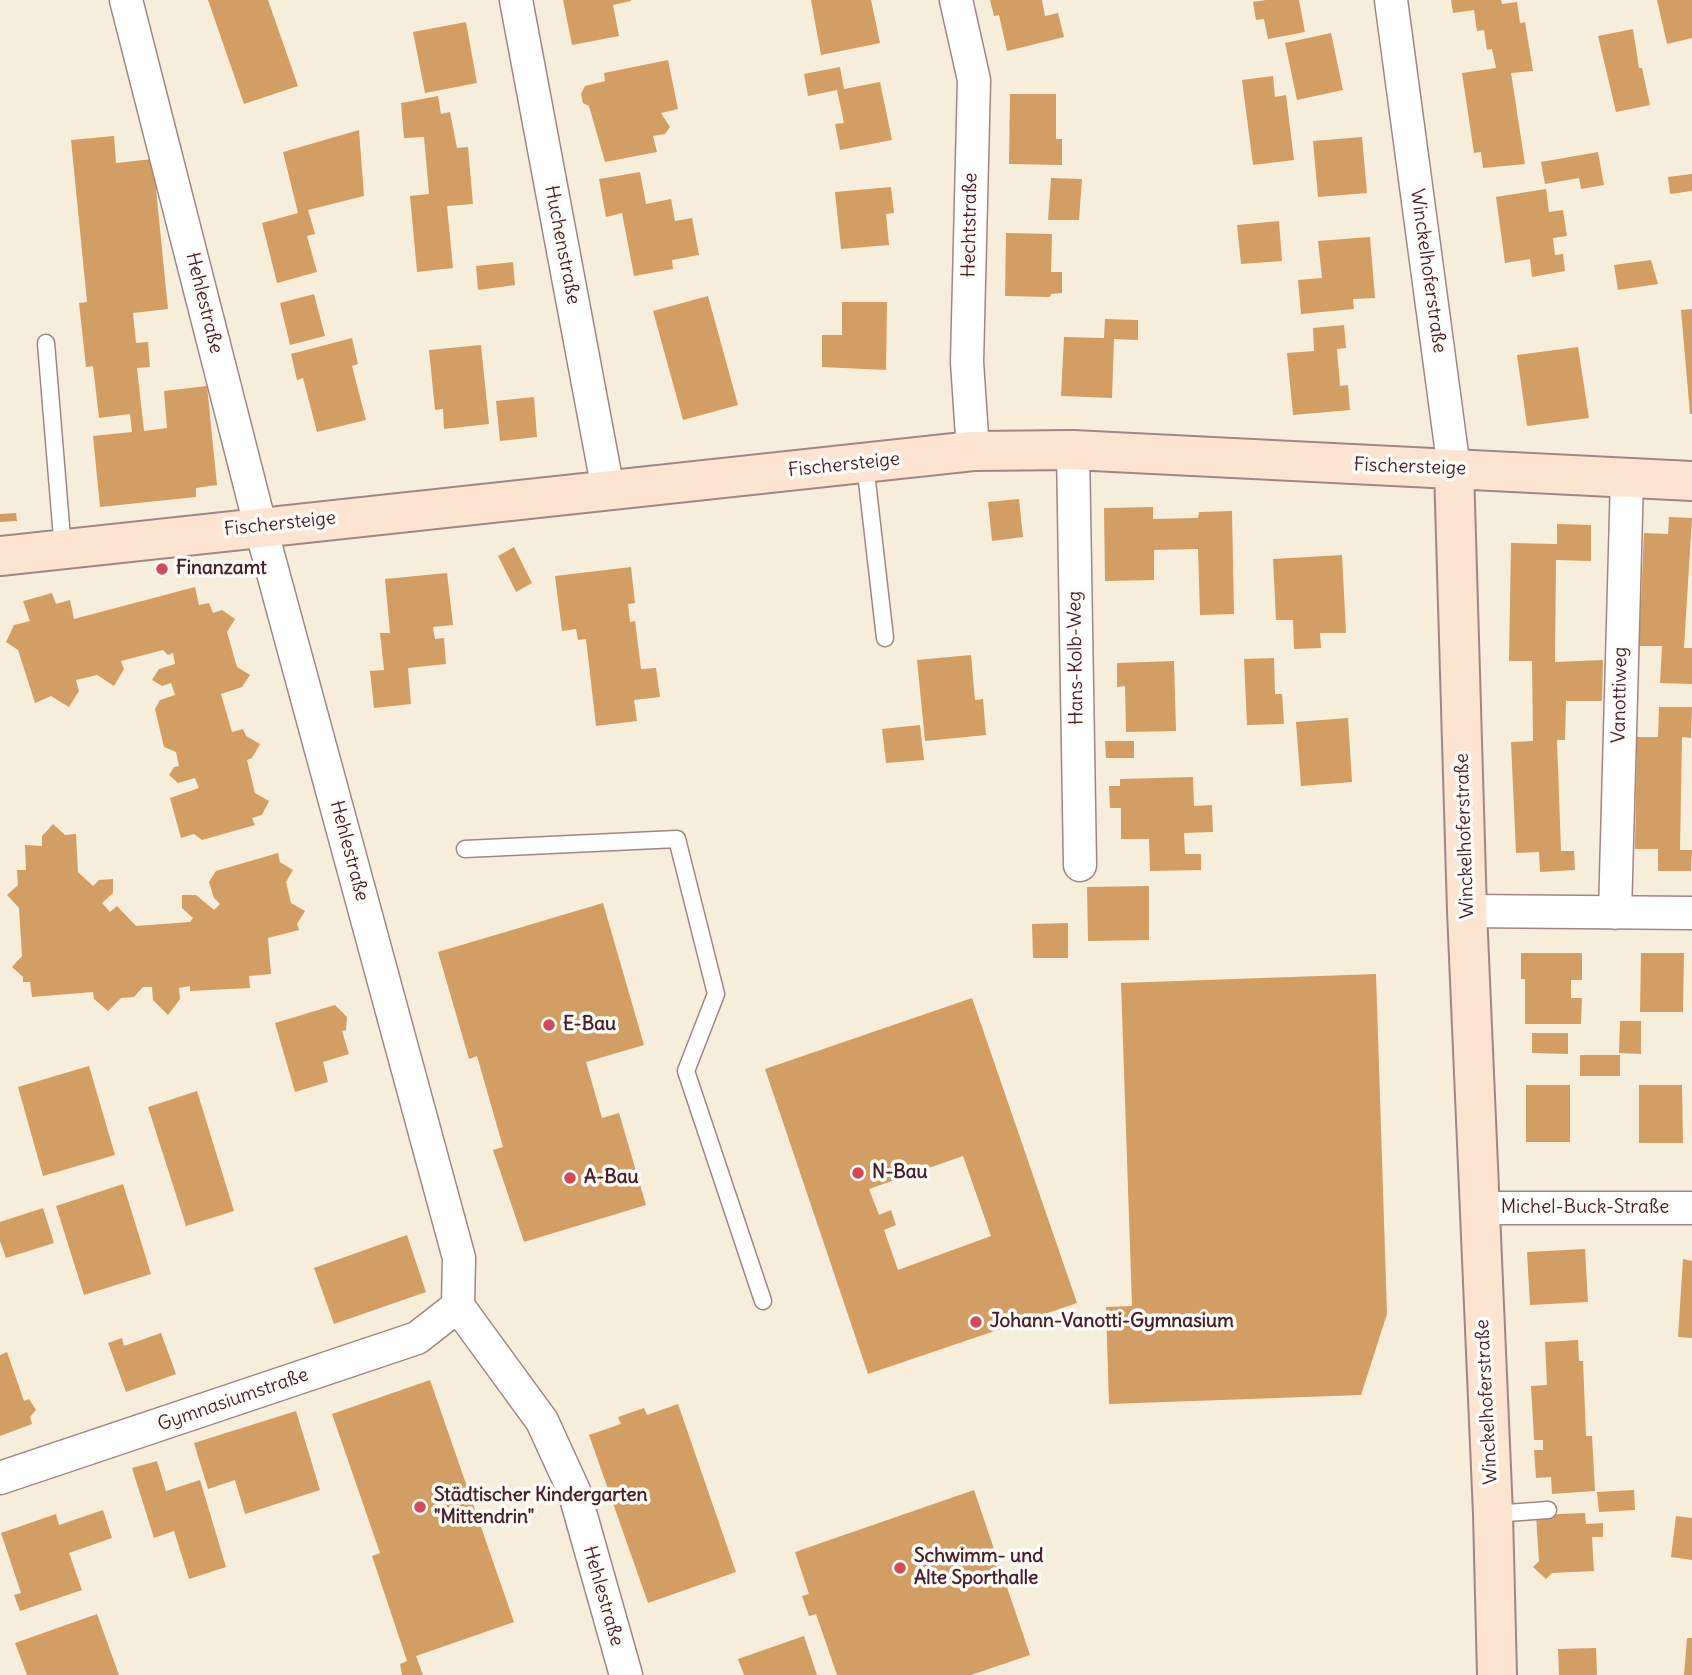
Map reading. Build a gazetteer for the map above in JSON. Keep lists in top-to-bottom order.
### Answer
{
  "streets": {
    "street": [
      "Hechtstraße",
      "Huchenstraße",
      "Winckelhoferstraße",
      "Hehlestraße",
      "Fischersteige",
      "Hans-Kolb-Weg",
      "Vanottiweg",
      "Michel-Buck-Straße",
      "Gymnasiumstraße"
    ]
  },
  "crossings": [
    ["Hechtstraße", "Fischersteige"],
    ["Huchenstraße", "Fischersteige"],
    ["Winckelhoferstraße", "Fischersteige"],
    ["Winckelhoferstraße", "Michel-Buck-Straße"],
    ["Hehlestraße", "Fischersteige"],
    ["Hehlestraße", "Gymnasiumstraße"],
    ["Fischersteige", "Hans-Kolb-Weg"],
    ["Fischersteige", "Vanottiweg"]
  ],
  "places": [
    "Finanzamt",
    "E-Bau",
    "N-Bau",
    "A-Bau",
    "Johann-Vanotti-Gymnasium",
    "Städtischer Kindergarten \"Mittendrin\"",
    "Schwimm- und Alte Sporthalle"
  ]
}
